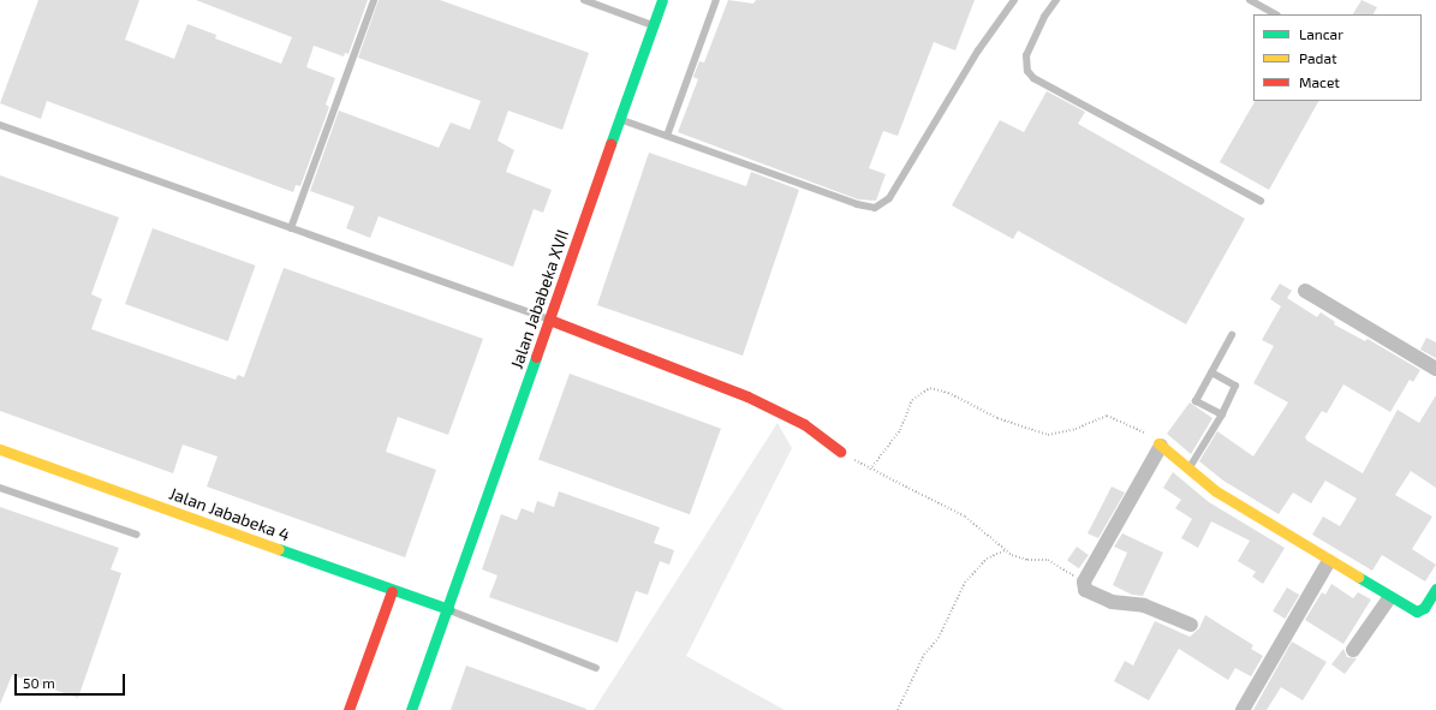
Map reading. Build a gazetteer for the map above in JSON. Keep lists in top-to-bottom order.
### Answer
{
  "streets": {
    "street": ["Jalan Jababeka XVII", "Jalan Jababeka 4"]
  },
  "crossings": [
    ["Jalan Jababeka XVII", "Jalan Jababeka 4"]
  ],
  "legend": ["Lancar", "Padat", "Macet"],
  "scale_bar": "50 m"
}
